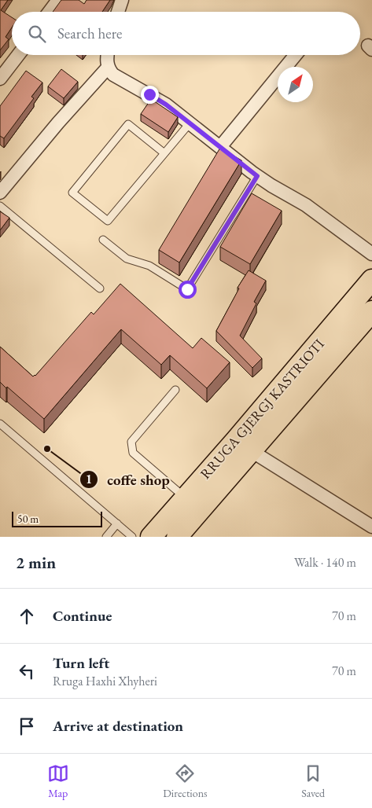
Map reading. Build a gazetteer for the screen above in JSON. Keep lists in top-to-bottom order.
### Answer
{
  "streets": {
    "main road": ["RRUGA GJERGJ KASTRIOTI"]
  },
  "places": ["coffe shop"],
  "scale_bar": "50 m",
  "north": "top right",
  "page": {
    "search": "Search here",
    "scale": "50 m",
    "heading": ["2 min", "Walk · 140 m"],
    "list": [
      ["Continue", "70 m"],
      ["Turn left", "Rruga Haxhi Xhyheri", "70 m"],
      "Arrive at destination"
    ],
    "nav": ["Map", "Directions", "Saved"]
  }
}
